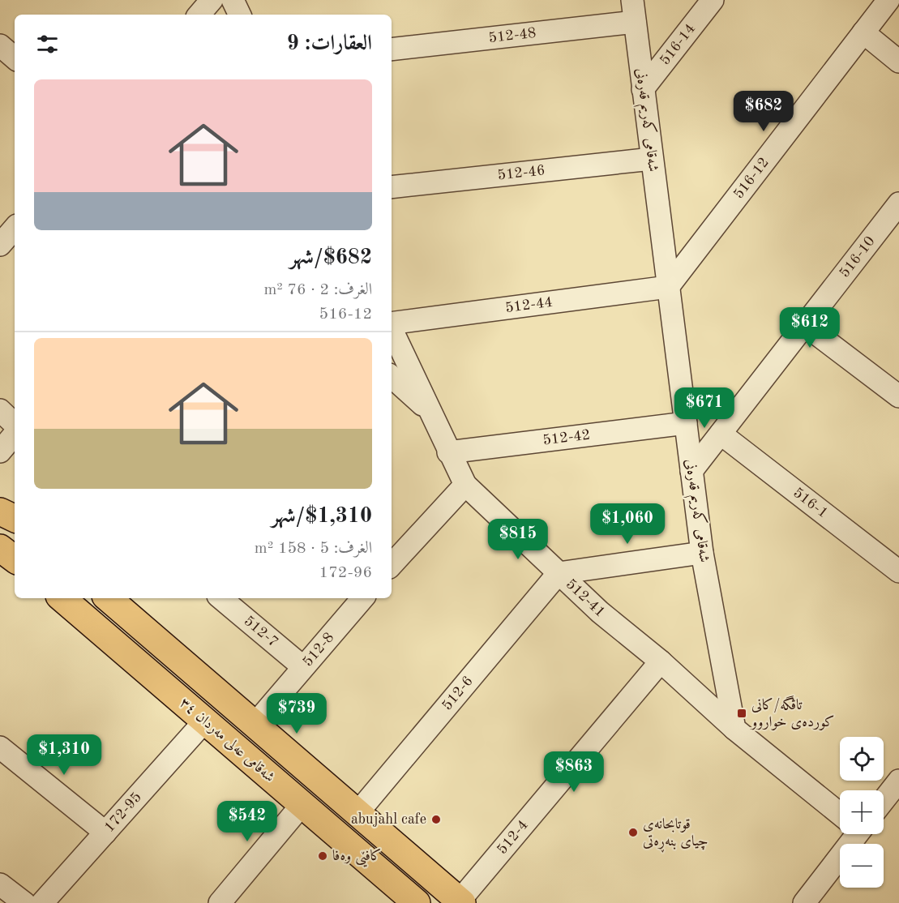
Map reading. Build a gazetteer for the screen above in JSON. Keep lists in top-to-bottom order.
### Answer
{
  "streets": {
    "main road": ["شەقامی عەلی مەردان ٣٤"],
    "street": [
      "512-48",
      "516-14",
      "شەقامی کەریم قەرەنی",
      "512-46",
      "516-12",
      "516-10",
      "512-44",
      "512-42",
      "516-1",
      "512-41",
      "512-7",
      "512-8",
      "512-6",
      "172-95",
      "512-4"
    ]
  },
  "crossings": [
    ["512-48", "شەقامی کەریم قەرەنی"],
    ["516-14", "شەقامی کەریم قەرەنی"],
    ["شەقامی کەریم قەرەنی", "512-46"],
    ["شەقامی کەریم قەرەنی", "516-12"],
    ["شەقامی کەریم قەرەنی", "516-10"],
    ["شەقامی کەریم قەرەنی", "512-44"],
    ["شەقامی کەریم قەرەنی", "512-42"],
    ["شەقامی کەریم قەرەنی", "512-41"],
    ["516-12", "512-44"],
    ["516-10", "516-1"],
    ["512-42", "512-41"],
    ["512-41", "512-6"],
    ["512-41", "512-4"],
    ["512-7", "512-8"],
    ["512-8", "شەقامی عەلی مەردان ٣٤"],
    ["512-6", "شەقامی عەلی مەردان ٣٤"],
    ["شەقامی عەلی مەردان ٣٤", "172-95"],
    ["شەقامی عەلی مەردان ٣٤", "512-4"]
  ],
  "places": {
    "transit": ["تاڤگە/کانی کوردەی خواروو"],
    "other": ["abujahl cafe", "قوتابحانەی چیای بنەڕەتی", "کافێی وەفا"]
  },
  "page": {
    "heading": "العقارات: 9",
    "list": [
      {
        "name": "$682/شهر",
        "note": "الغرف: 2 · 76 m² · 516-12"
      },
      {
        "name": "$1,310/شهر",
        "note": "الغرف: 5 · 158 m² · 172-96"
      }
    ],
    "price": [
      "$682",
      "$612",
      "$671",
      "$1,060",
      "$815",
      "$739",
      "$1,310",
      "$863",
      "$542"
    ],
    "map_buttons": ["+", "−"]
  }
}
